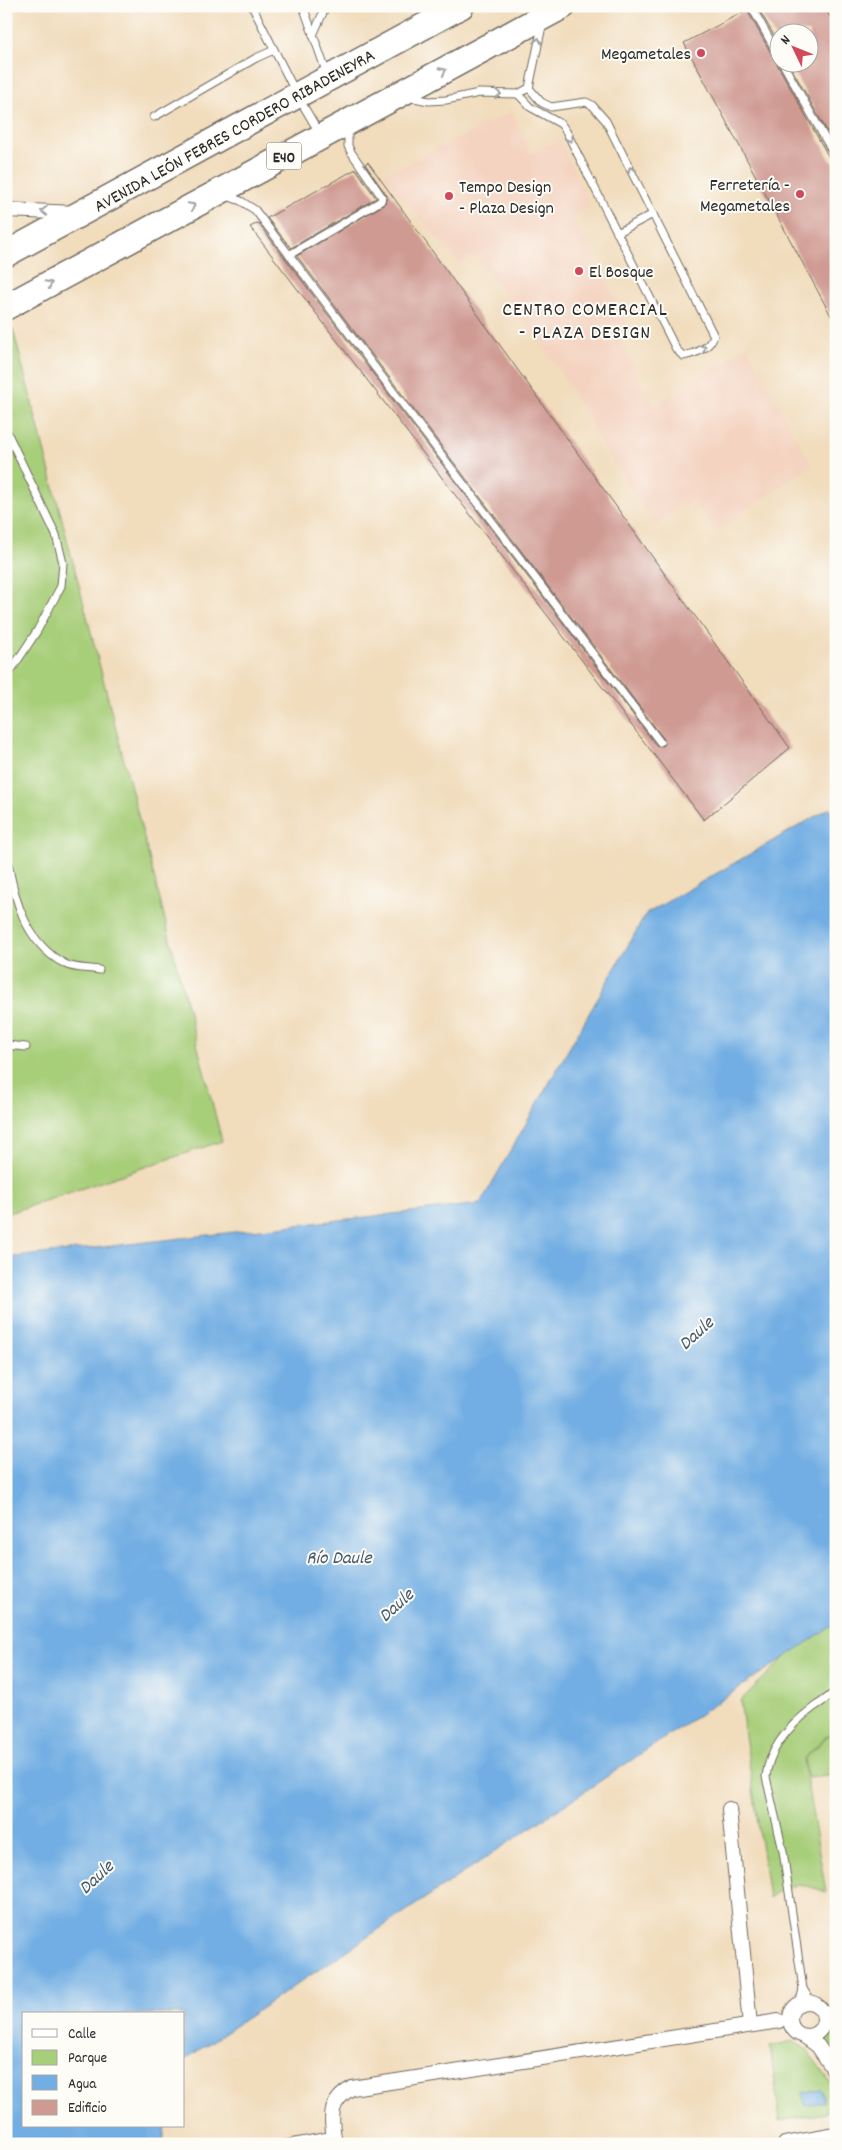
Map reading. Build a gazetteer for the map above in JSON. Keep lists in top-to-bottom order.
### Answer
{
  "streets": {
    "highway": ["AVENIDA LEÓN FEBRES CORDERO RIBADENEYRA", "E40"]
  },
  "districts": ["CENTRO COMERCIAL - PLAZA DESIGN"],
  "water": ["Daule", "Río Daule"],
  "places": [
    "Megametales",
    "Ferretería - Megametales",
    "Tempo Design - Plaza Design",
    "El Bosque"
  ],
  "legend": [
    "Calle",
    "Parque",
    "Agua",
    "Edificio"
  ],
  "north": "top left"
}
